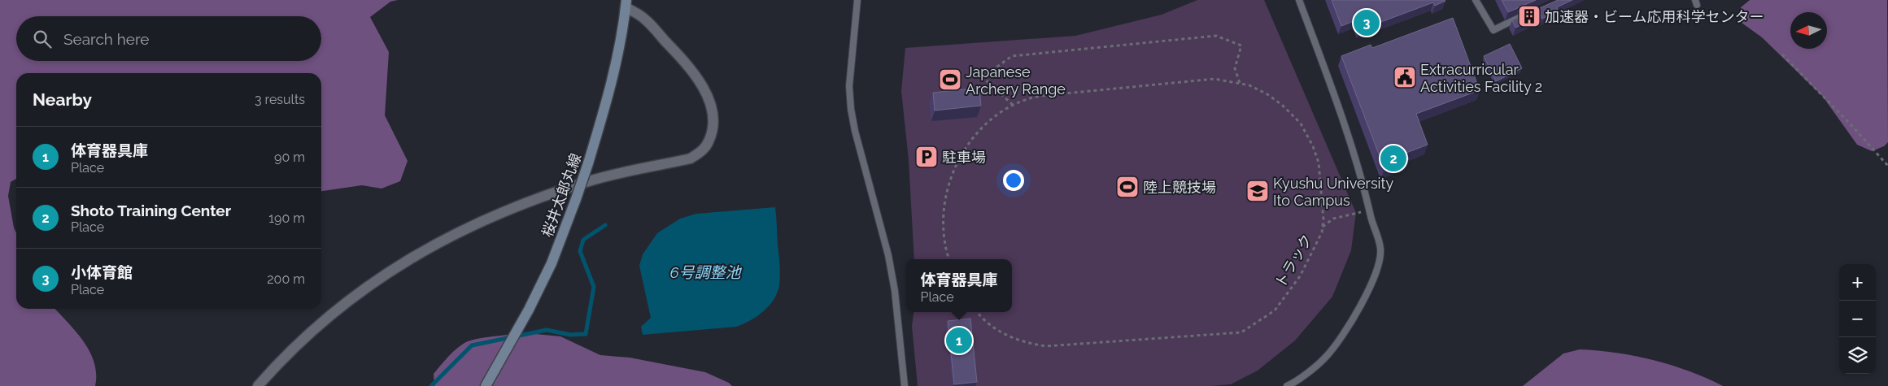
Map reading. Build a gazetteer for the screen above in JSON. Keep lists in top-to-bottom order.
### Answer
{
  "streets": {
    "main road": ["桜井太郎丸線"],
    "path": ["トラック"]
  },
  "water": ["6号調整池"],
  "places": {
    "building": ["加速器・ビーム応用科学センター"],
    "public building": ["Extracurricular Activities Facility 2"],
    "sports": ["Japanese Archery Range", "陸上競技場"],
    "parking": ["駐車場"],
    "school or university": ["Kyushu University Ito Campus"]
  },
  "north": "left",
  "page": {
    "pins": ["3", "2", "1"],
    "search": "Search here",
    "heading": ["Nearby", "3 results"],
    "list": [
      {
        "mark": "1",
        "name": "体育器具庫",
        "note": "Place",
        "value": "90 m"
      },
      {
        "mark": "2",
        "name": "Shoto Training Center",
        "note": "Place",
        "value": "190 m"
      },
      {
        "mark": "3",
        "name": "小体育館",
        "note": "Place",
        "value": "200 m"
      }
    ],
    "popup": ["体育器具庫", "Place"],
    "map_buttons": ["+", "−"]
  }
}
